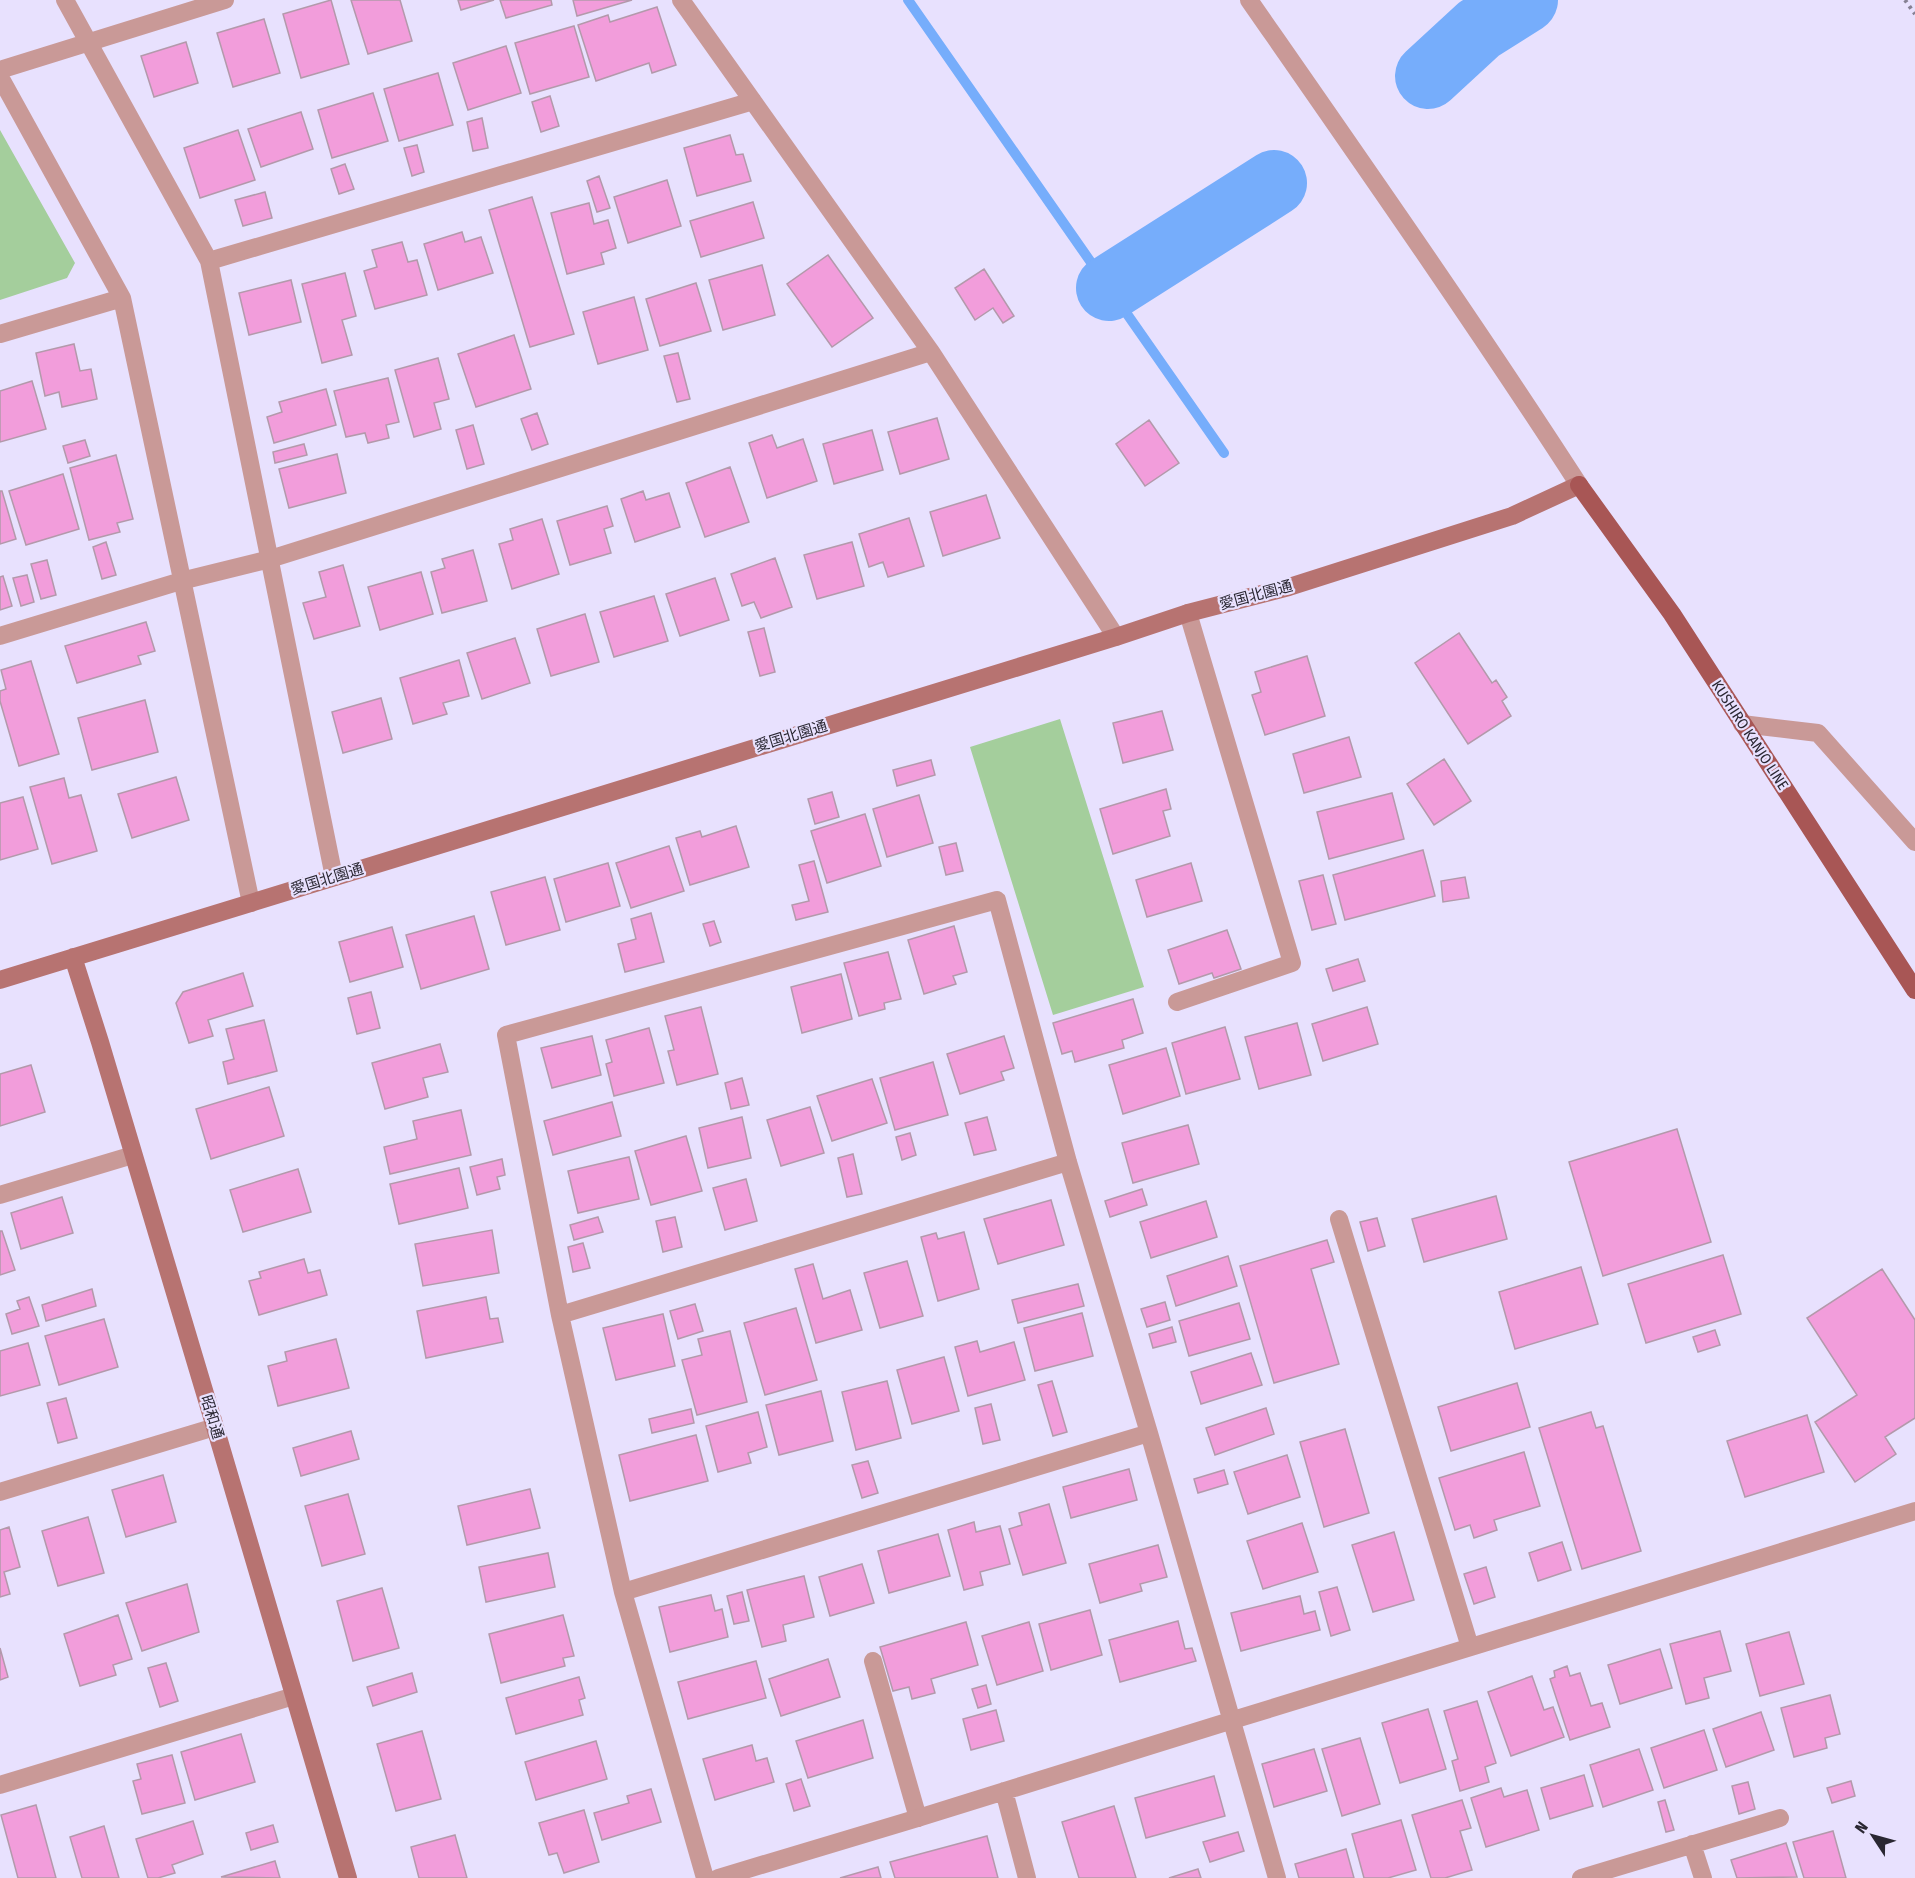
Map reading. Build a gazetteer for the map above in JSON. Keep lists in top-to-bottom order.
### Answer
{
  "streets": {
    "main road": ["KUSHIRO KANJO LINE"],
    "street": ["愛国北園通", "昭和通"]
  },
  "crossings": [
    ["愛国北園通", "KUSHIRO KANJO LINE"],
    ["愛国北園通", "昭和通"]
  ],
  "north": "top left"
}
